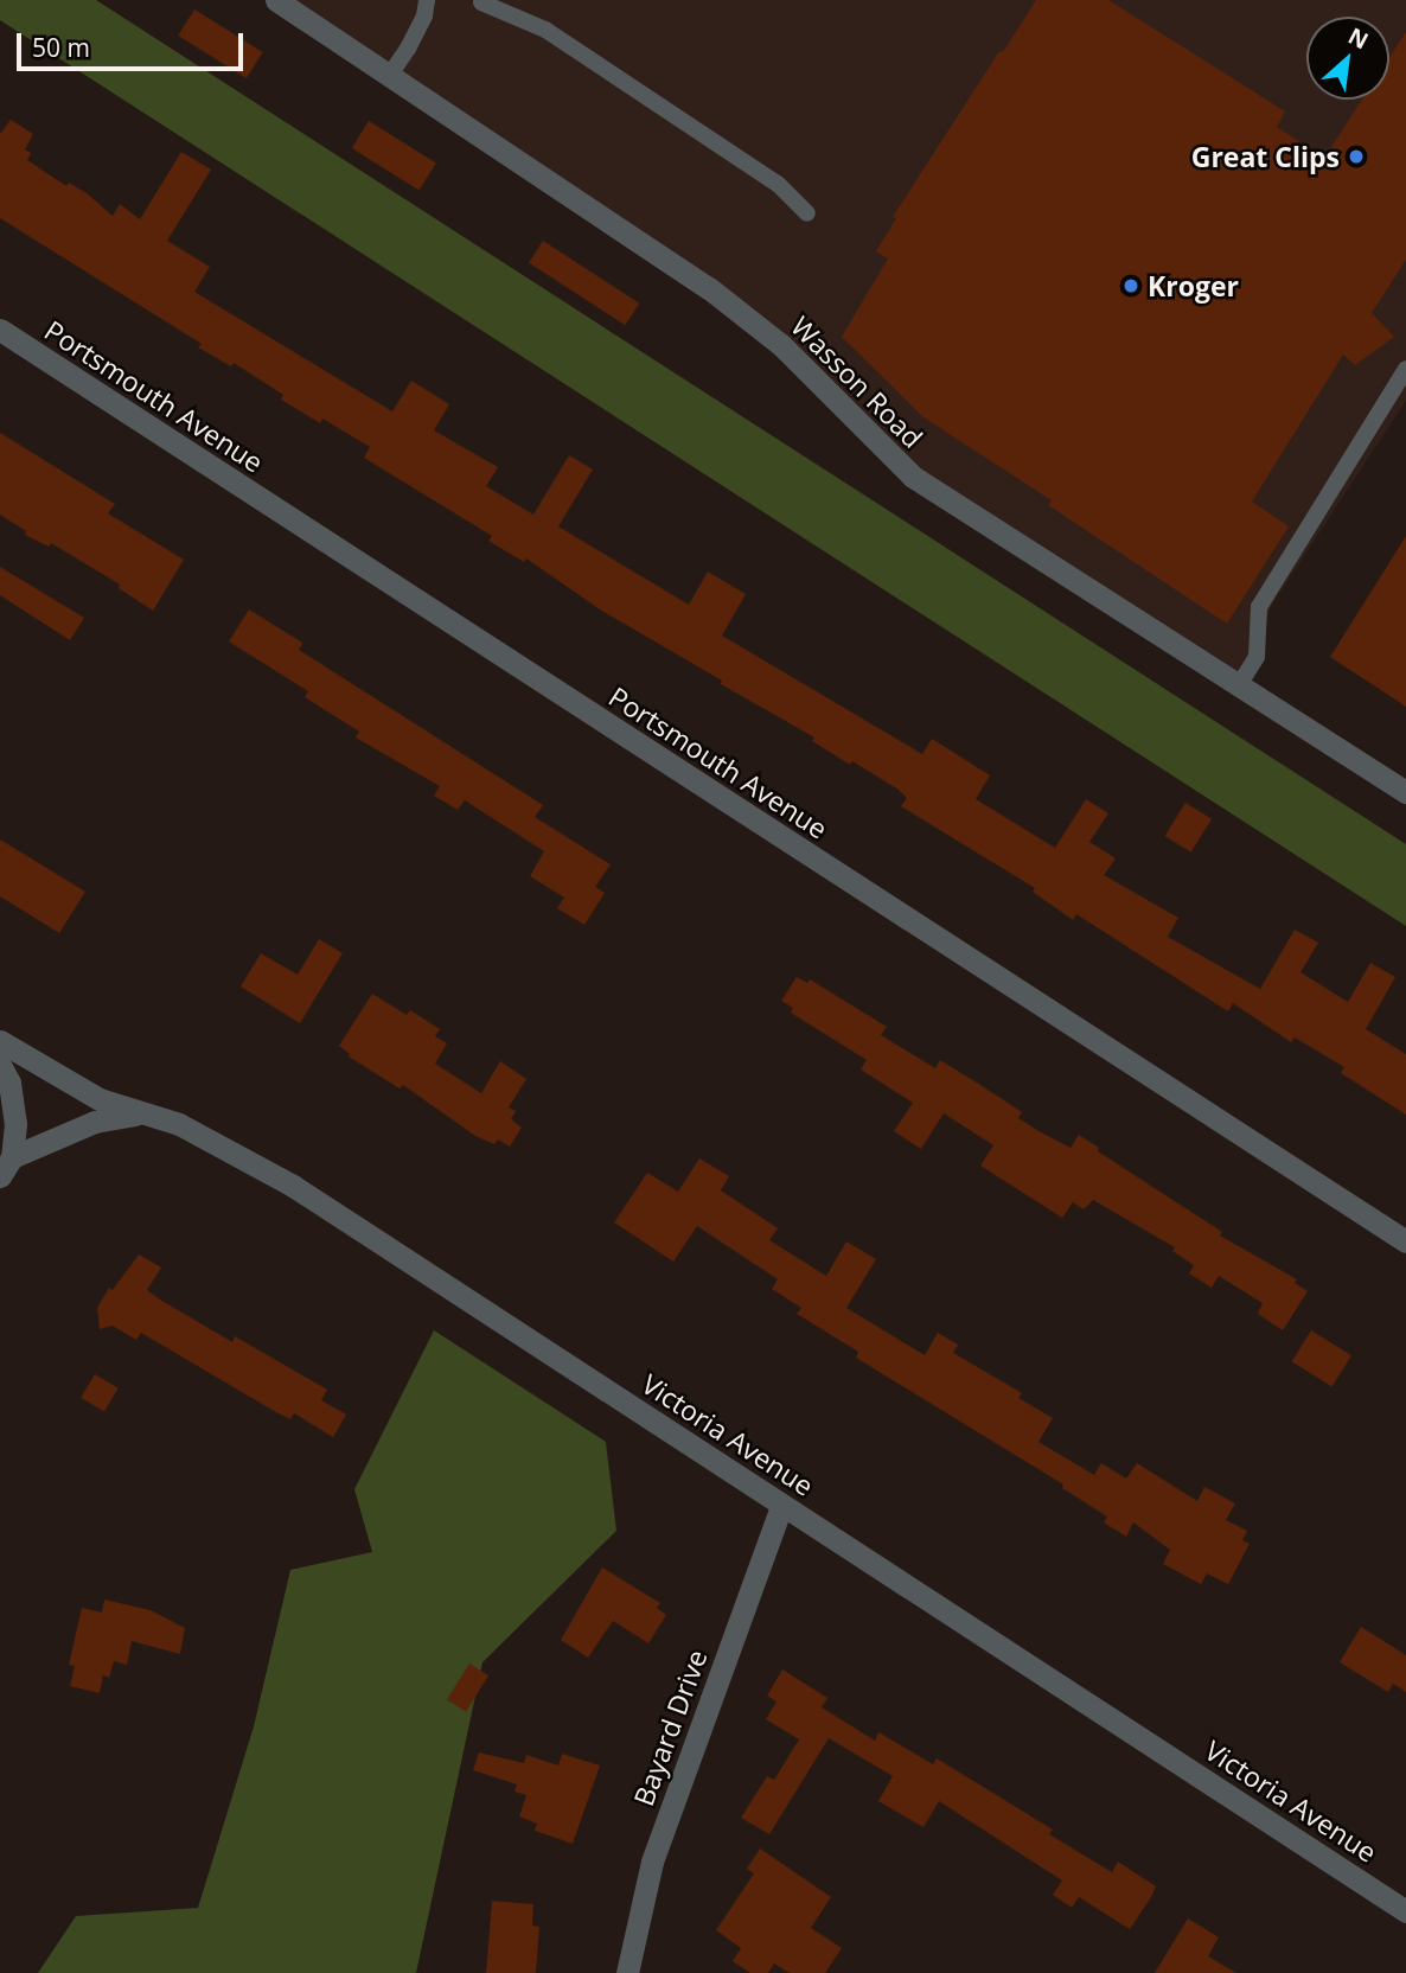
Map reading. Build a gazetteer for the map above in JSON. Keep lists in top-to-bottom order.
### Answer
{
  "streets": {
    "street": [
      "Wasson Road",
      "Portsmouth Avenue",
      "Victoria Avenue",
      "Bayard Drive"
    ]
  },
  "crossings": [
    ["Victoria Avenue", "Bayard Drive"]
  ],
  "places": ["Great Clips", "Kroger"],
  "scale_bar": "50 m",
  "north": "top right"
}
